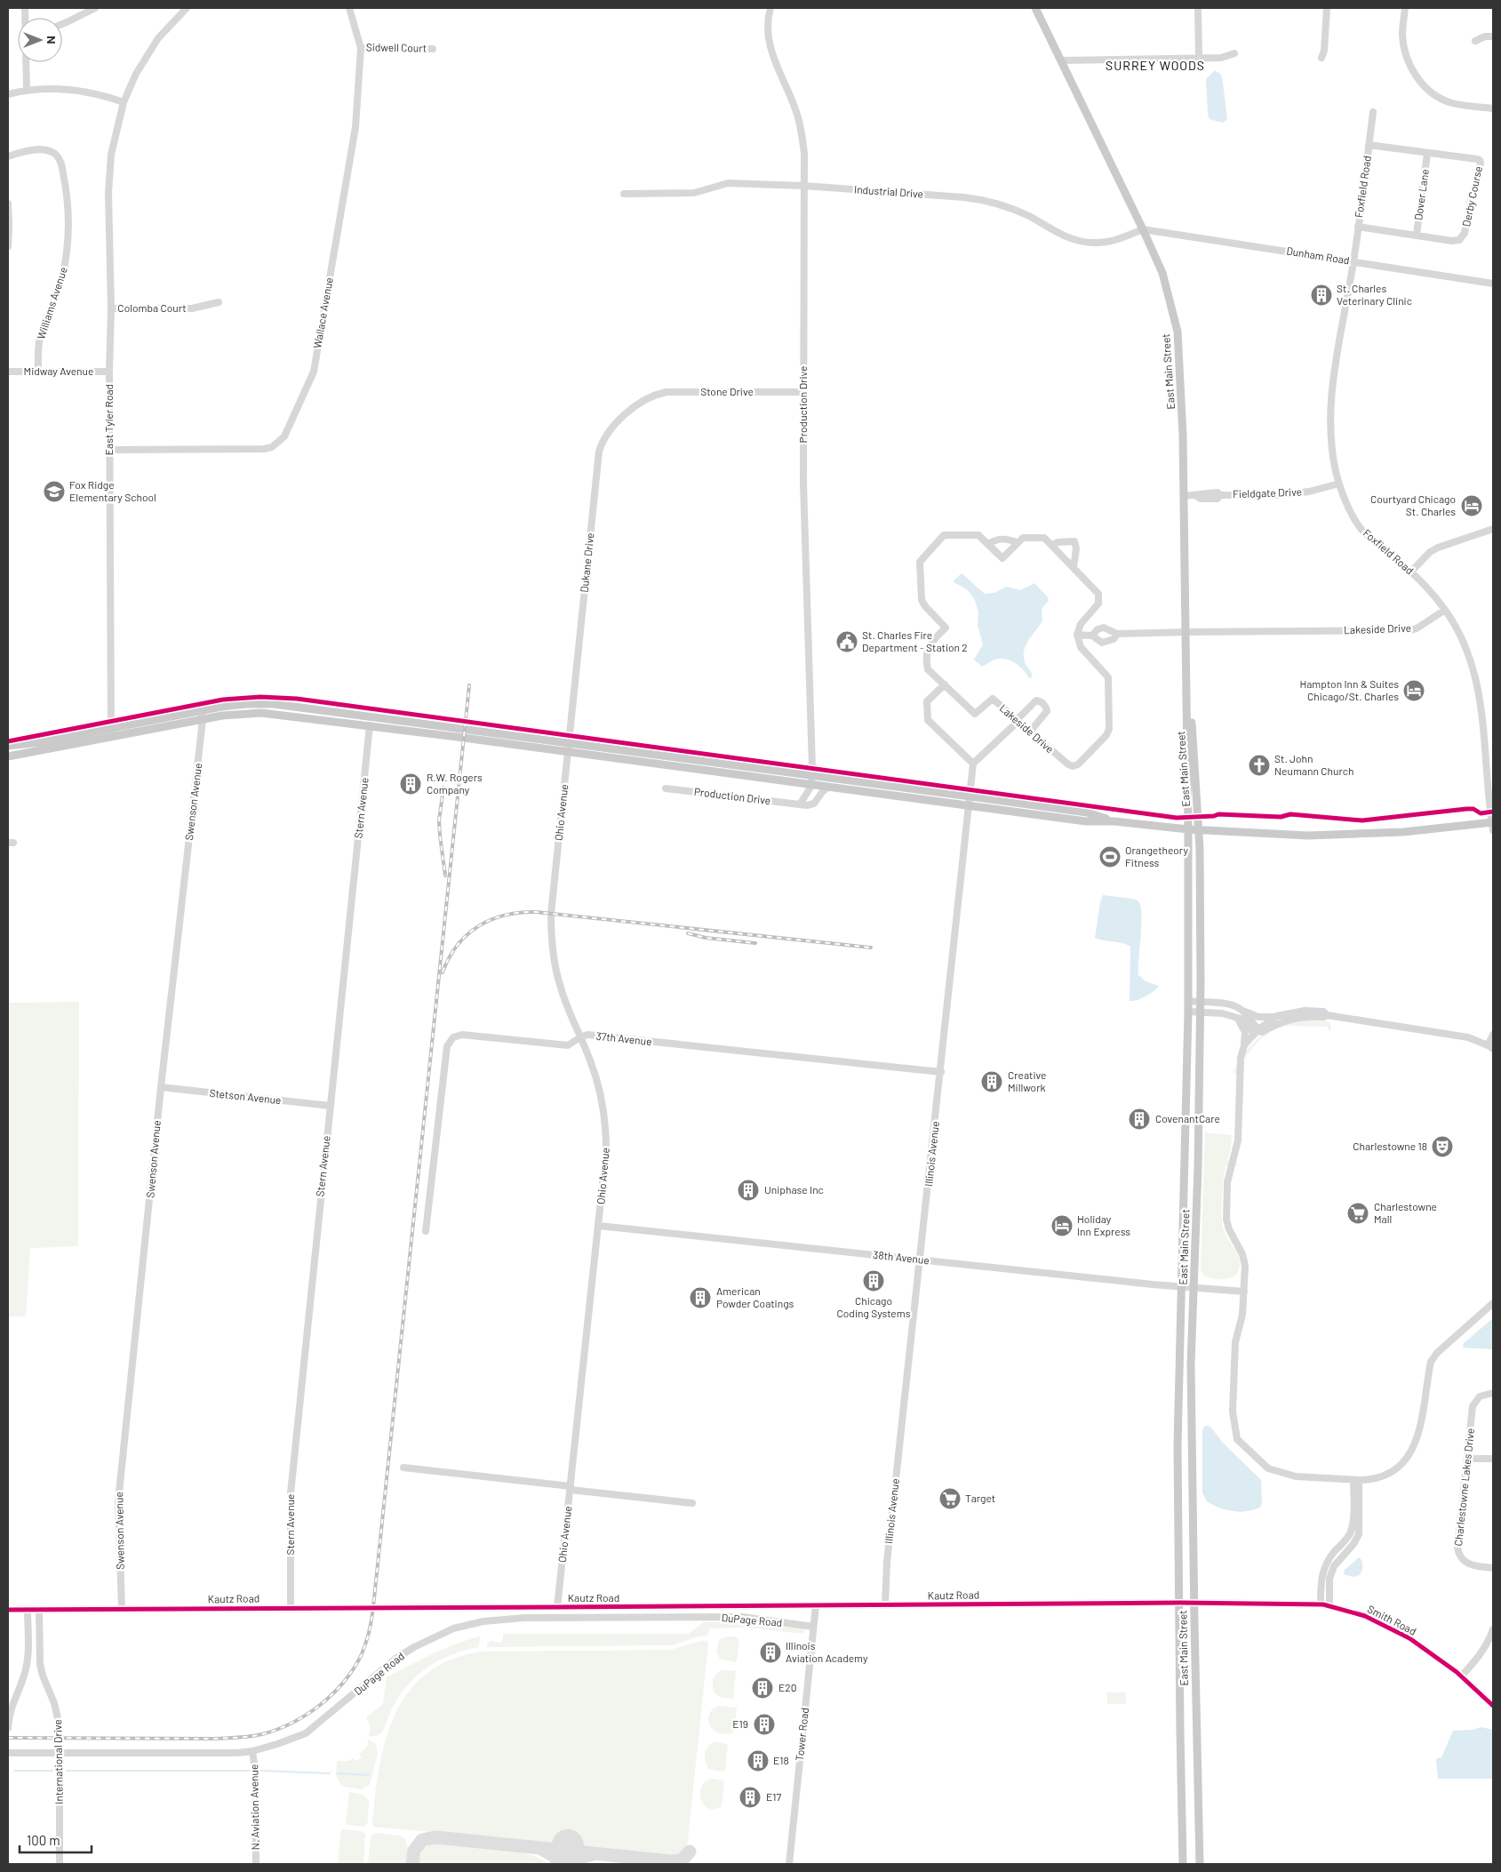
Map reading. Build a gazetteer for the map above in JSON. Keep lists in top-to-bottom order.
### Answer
{
  "streets": {
    "main road": ["East Main Street"],
    "street": [
      "Sidwell Court",
      "Foxfield Road",
      "Industrial Drive",
      "Dover Lane",
      "Derby Course",
      "Dunham Road",
      "Williams Avenue",
      "Colomba Court",
      "Wallace Avenue",
      "Midway Avenue",
      "Stone Drive",
      "Production Drive",
      "East Tyler Road",
      "Fieldgate Drive",
      "Dukane Drive",
      "Lakeside Drive",
      "Swenson Avenue",
      "Stern Avenue",
      "Ohio Avenue",
      "37th Avenue",
      "Stetson Avenue",
      "Illinois Avenue",
      "38th Avenue",
      "Charlestowne Lakes Drive",
      "Kautz Road",
      "DuPage Road",
      "Smith Road",
      "Tower Road",
      "International Drive",
      "N. Aviation Avenue"
    ]
  },
  "crossings": [
    ["Sidwell Court", "Wallace Avenue"],
    ["Foxfield Road", "Derby Course"],
    ["Foxfield Road", "Dunham Road"],
    ["Foxfield Road", "Fieldgate Drive"],
    ["Foxfield Road", "Lakeside Drive"],
    ["Industrial Drive", "Dunham Road"],
    ["Industrial Drive", "East Main Street"],
    ["Industrial Drive", "Production Drive"],
    ["Dover Lane", "Derby Course"],
    ["Dunham Road", "East Main Street"],
    ["Williams Avenue", "Midway Avenue"],
    ["Colomba Court", "East Tyler Road"],
    ["Wallace Avenue", "East Tyler Road"],
    ["Midway Avenue", "East Tyler Road"],
    ["East Main Street", "Fieldgate Drive"],
    ["East Main Street", "Lakeside Drive"],
    ["East Main Street", "38th Avenue"],
    ["East Main Street", "Kautz Road"],
    ["East Main Street", "Smith Road"],
    ["Stone Drive", "Production Drive"],
    ["Stone Drive", "Dukane Drive"],
    ["Dukane Drive", "Ohio Avenue"],
    ["Swenson Avenue", "Stetson Avenue"],
    ["Swenson Avenue", "Kautz Road"],
    ["Stern Avenue", "Stetson Avenue"],
    ["Stern Avenue", "Kautz Road"],
    ["Ohio Avenue", "37th Avenue"],
    ["Ohio Avenue", "38th Avenue"],
    ["Ohio Avenue", "Kautz Road"],
    ["37th Avenue", "Illinois Avenue"],
    ["Illinois Avenue", "38th Avenue"],
    ["Illinois Avenue", "Kautz Road"],
    ["Kautz Road", "Smith Road"],
    ["Kautz Road", "Tower Road"],
    ["Kautz Road", "International Drive"],
    ["DuPage Road", "Tower Road"],
    ["DuPage Road", "International Drive"],
    ["DuPage Road", "N. Aviation Avenue"]
  ],
  "districts": ["SURREY WOODS"],
  "places": {
    "building": [
      "St. Charles Veterinary Clinic",
      "R.W. Rogers Company",
      "Creative Millwork",
      "CovenantCare",
      "Uniphase Inc",
      "Chicago Coding Systems",
      "American Powder Coatings",
      "Illinois Aviation Academy",
      "E20",
      "E19",
      "E18",
      "E17"
    ],
    "school or university": ["Fox Ridge Elementary School"],
    "hotel": ["Courtyard Chicago St. Charles", "Hampton Inn & Suites Chicago/St. Charles", "Holiday Inn Express"],
    "public building": ["St. Charles Fire Department - Station 2"],
    "church": ["St. John Neumann Church"],
    "sports": ["Orangetheory Fitness"],
    "theatre": ["Charlestowne 18"],
    "supermarket": ["Charlestowne Mall", "Target"]
  },
  "scale_bar": "100 m",
  "north": "right"
}
